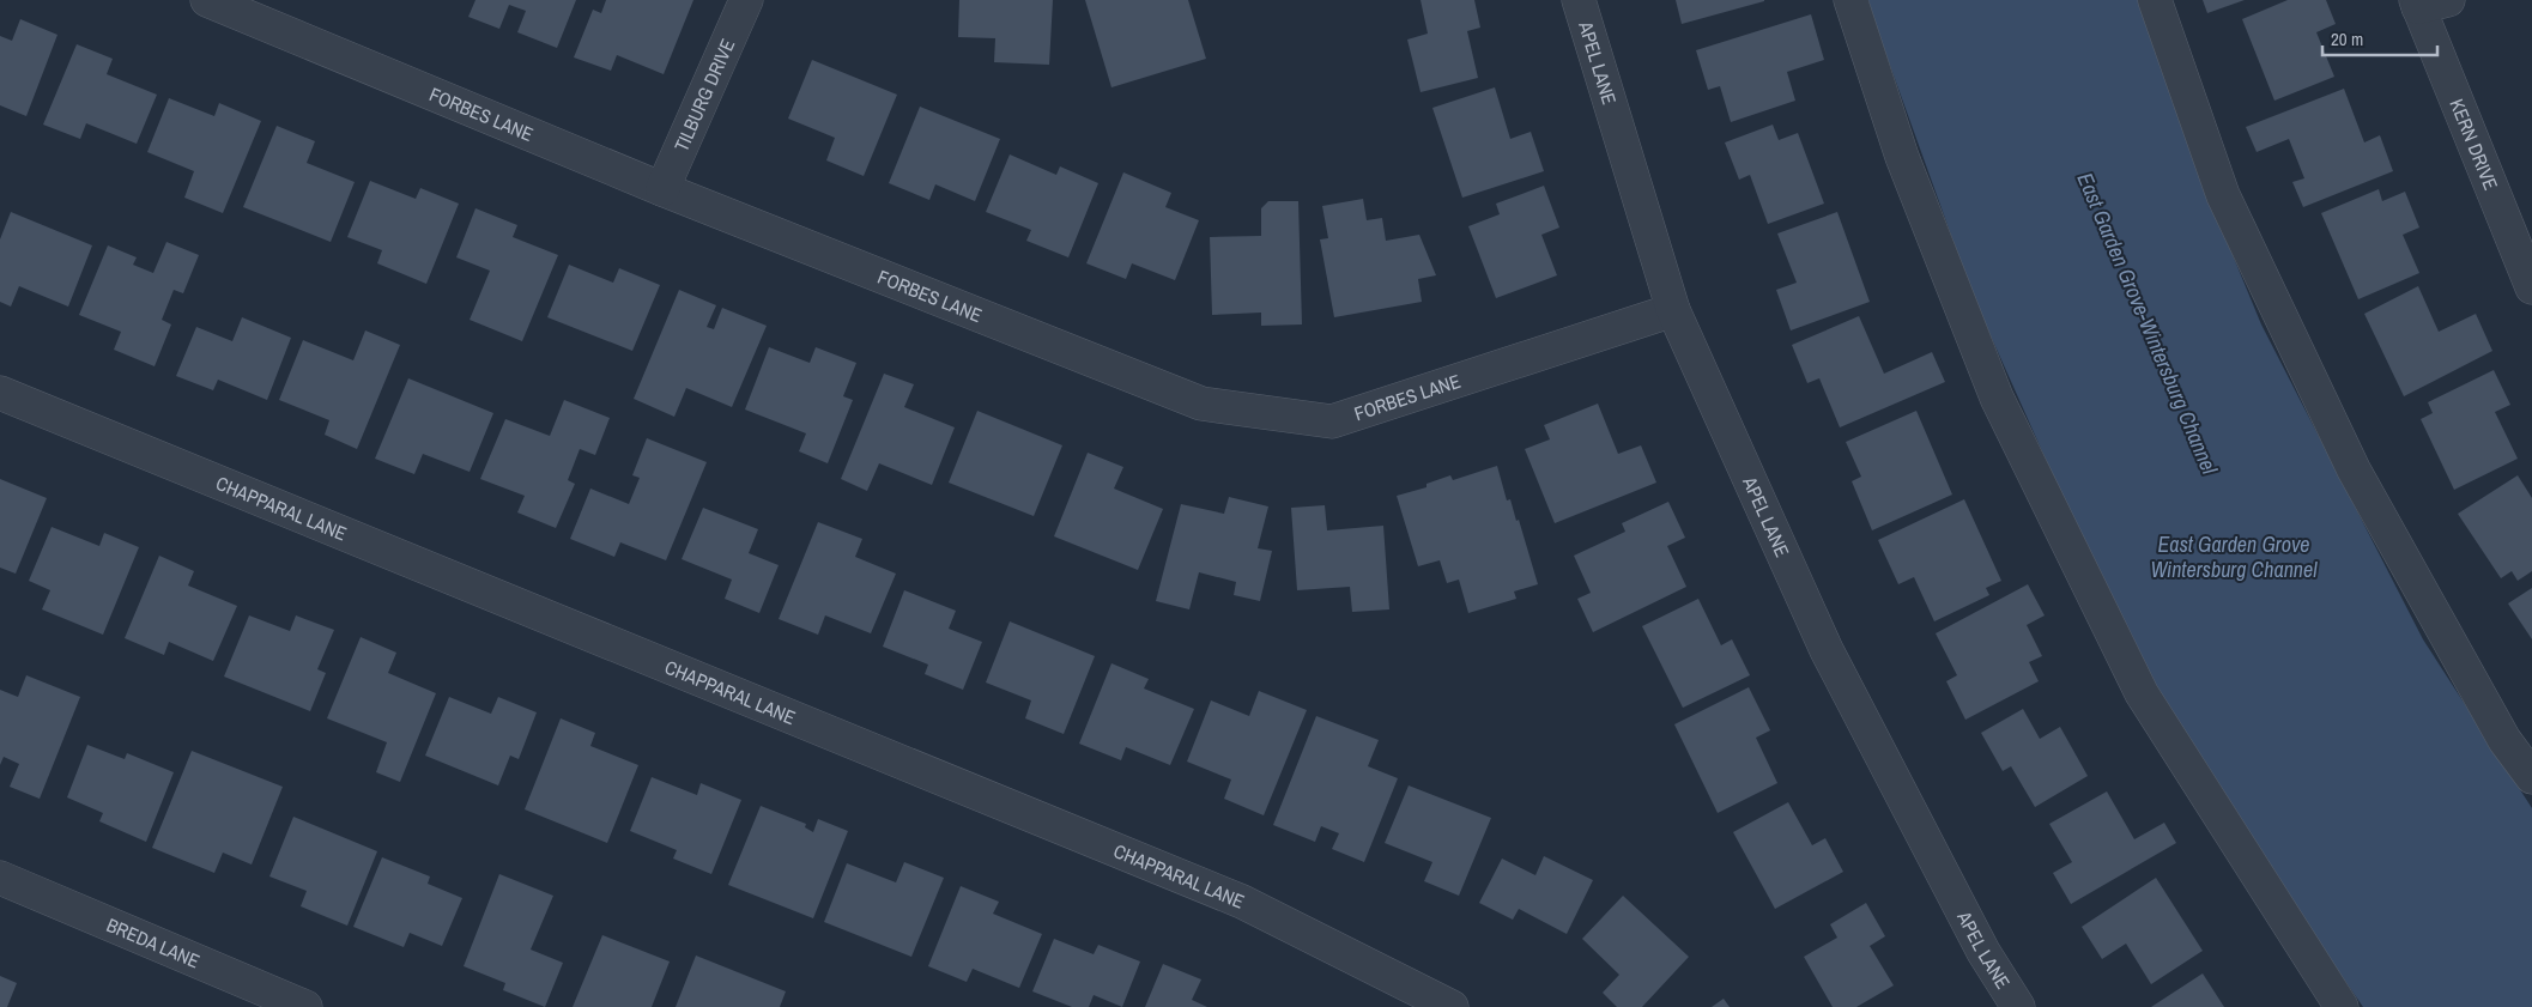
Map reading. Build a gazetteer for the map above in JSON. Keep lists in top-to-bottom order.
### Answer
{
  "streets": {
    "street": [
      "APEL LANE",
      "TILBURG DRIVE",
      "FORBES LANE",
      "KERN DRIVE",
      "CHAPPARAL LANE",
      "BREDA LANE"
    ]
  },
  "crossings": [
    ["APEL LANE", "FORBES LANE"],
    ["TILBURG DRIVE", "FORBES LANE"]
  ],
  "water": ["East Garden Grove-Wintersburg Channel", "East Garden Grove Wintersburg Channel"],
  "scale_bar": "20 m"
}
